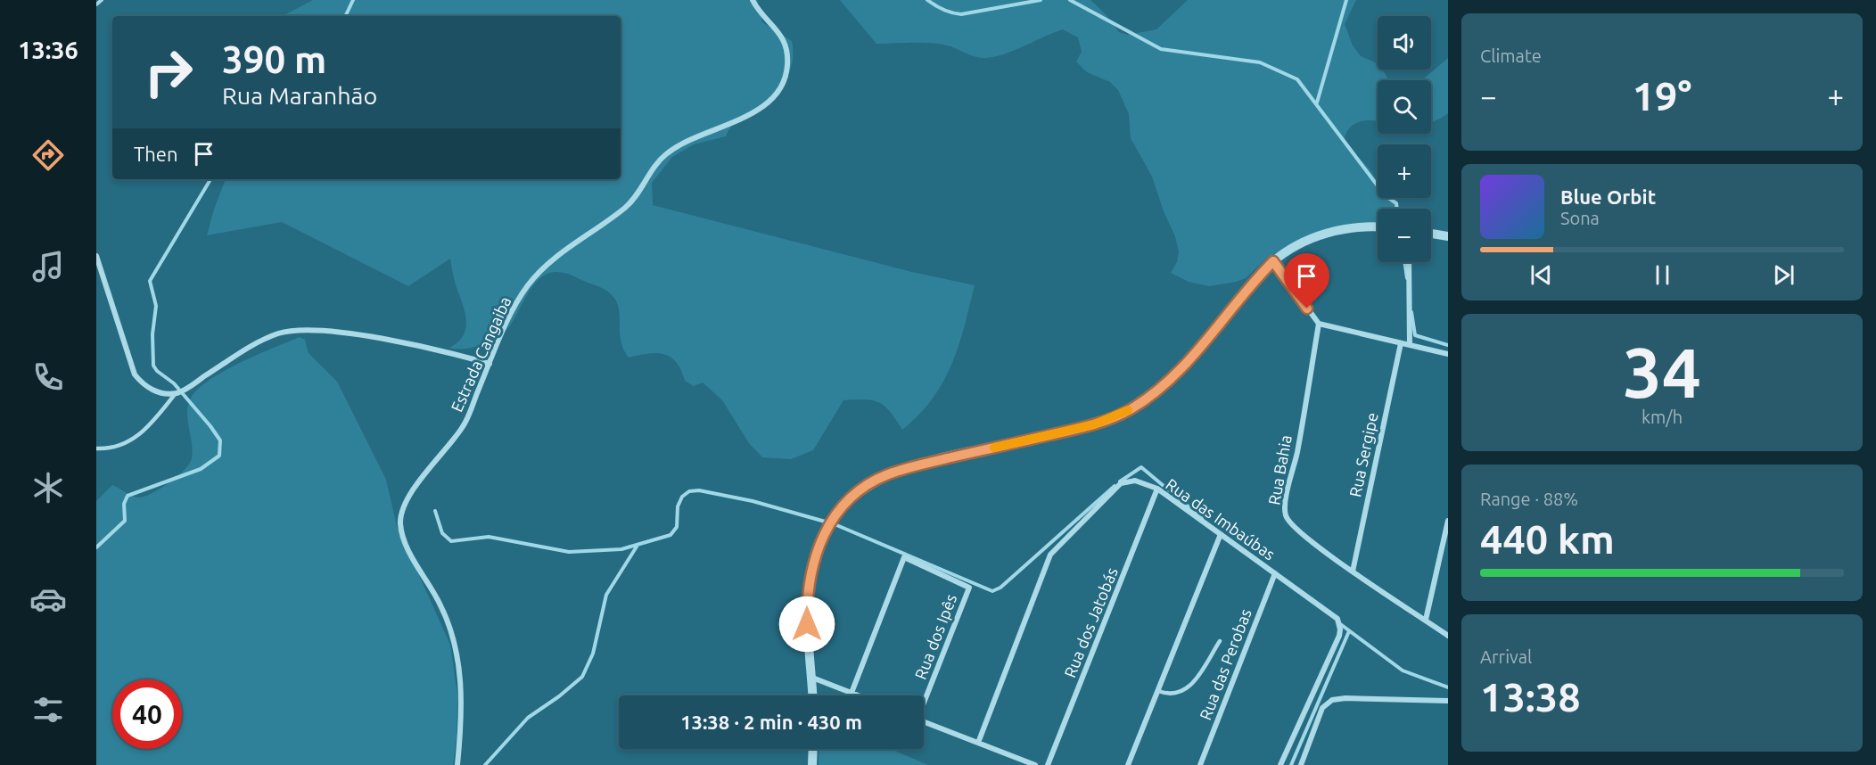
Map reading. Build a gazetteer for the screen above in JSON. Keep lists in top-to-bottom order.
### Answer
{
  "streets": {
    "street": [
      "Estrada Cangaiba",
      "Rua Sergipe",
      "Rua Bahia",
      "Rua das Imbaúbas",
      "Rua dos Jatobás",
      "Rua dos Ipês",
      "Rua das Perobas"
    ]
  },
  "crossings": [
    ["Rua Sergipe", "Rua Bahia"],
    ["Rua das Imbaúbas", "Rua dos Jatobás"],
    ["Rua das Imbaúbas", "Rua das Perobas"]
  ],
  "page": {
    "tabs": "13:36",
    "tile": [
      "Climate",
      ["34", "km/h"],
      ["Range · 88%", "440 km"],
      ["Arrival", "13:38"]
    ],
    "map_buttons": ["+", "−"],
    "turn": ["390 m", "Rua Maranhão"],
    "heat": ["−", "19°", "+"],
    "then": "Then",
    "song": ["Blue Orbit", "Sona"],
    "limit": "40",
    "trip": "13:38 · 2 min · 430 m"
  }
}
